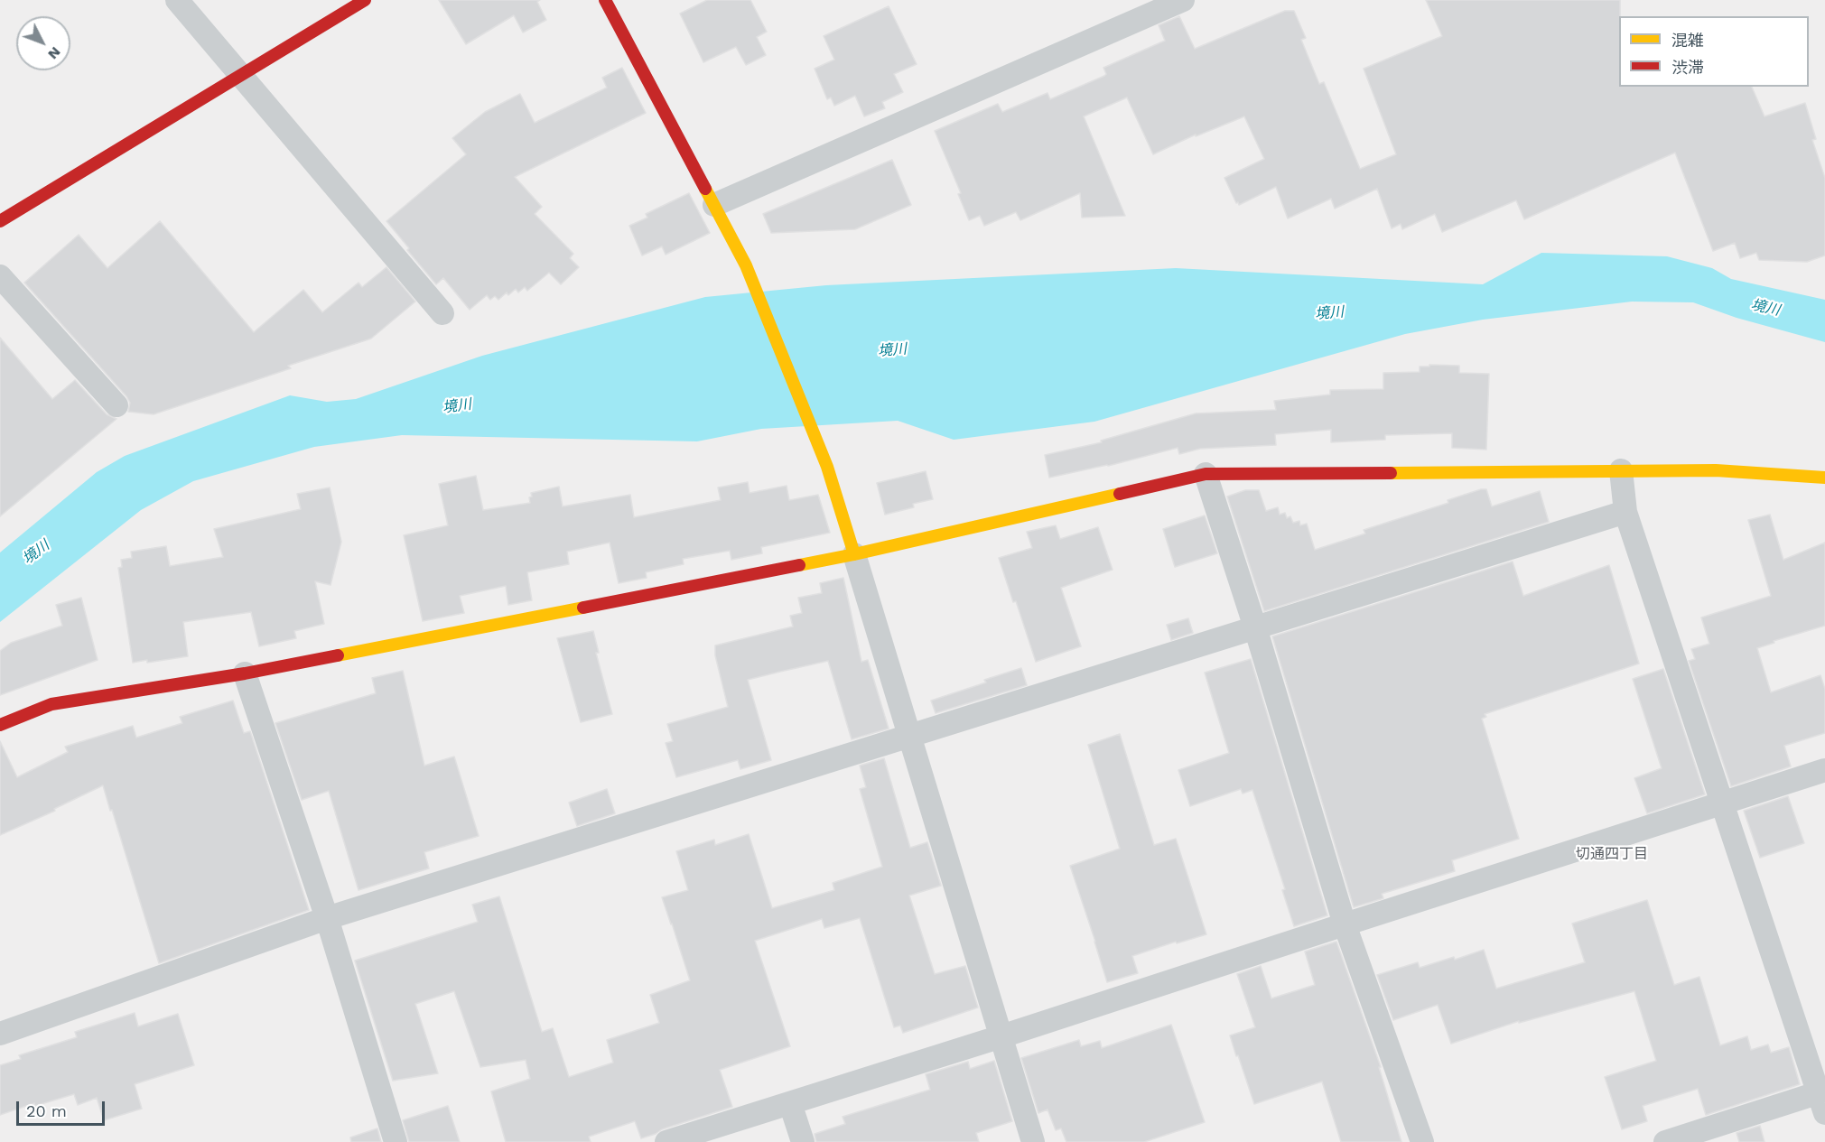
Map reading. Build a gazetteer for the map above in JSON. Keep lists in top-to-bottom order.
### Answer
{
  "districts": ["切通四丁目"],
  "water": ["境川"],
  "legend": ["混雑", "渋滞"],
  "scale_bar": "20 m",
  "north": "bottom right"
}
